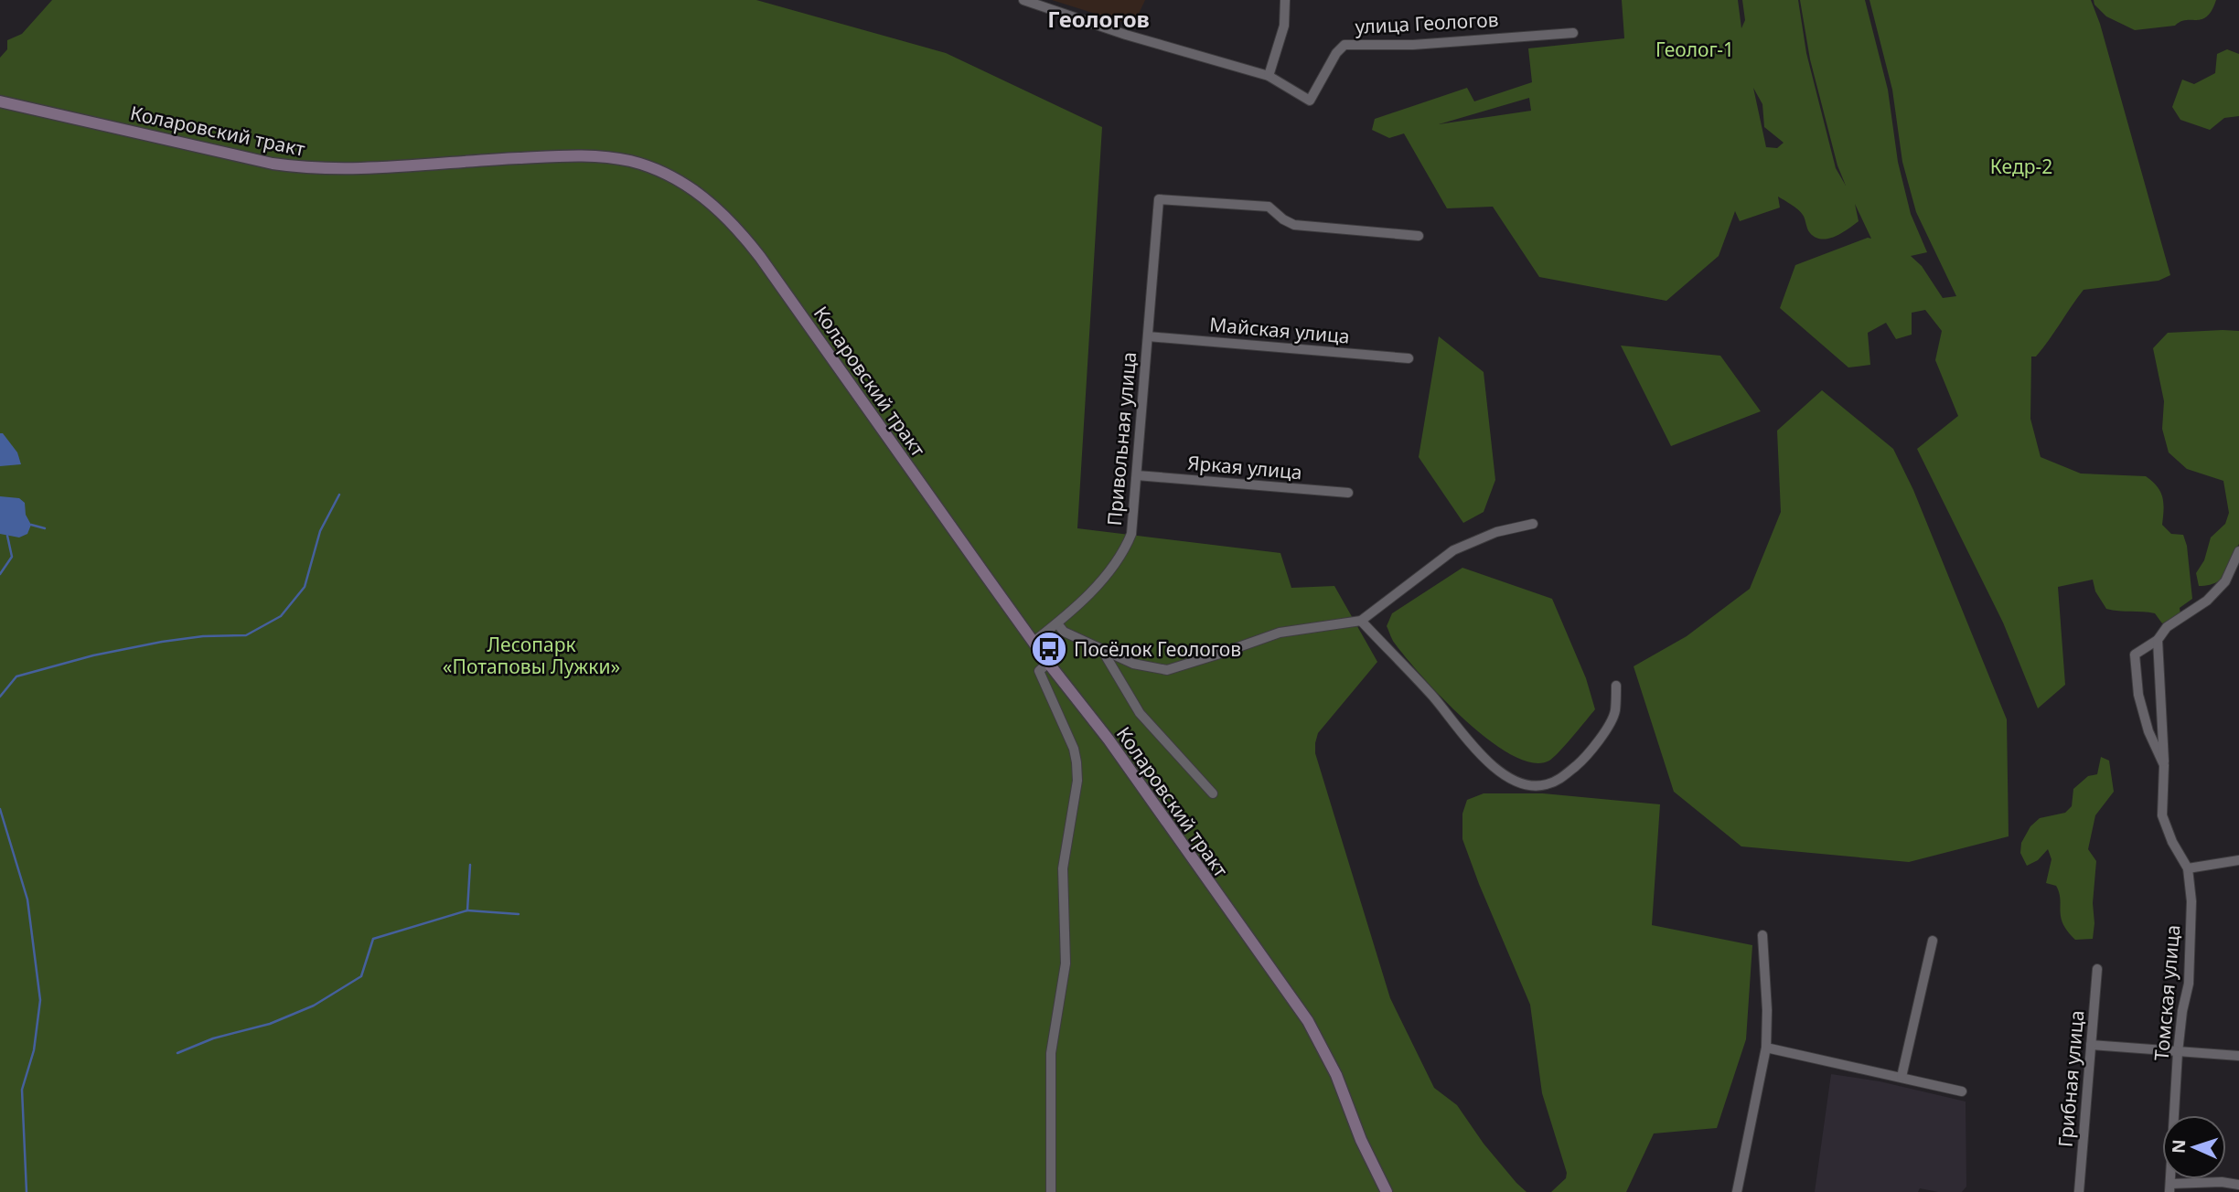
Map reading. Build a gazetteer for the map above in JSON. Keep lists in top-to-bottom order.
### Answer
{
  "streets": {
    "street": [
      "улица Геологов",
      "Коларовский тракт",
      "Майская улица",
      "Привольная улица",
      "Яркая улица",
      "Томская улица",
      "Грибная улица"
    ]
  },
  "crossings": [
    ["Коларовский тракт", "Привольная улица"],
    ["Майская улица", "Привольная улица"],
    ["Привольная улица", "Яркая улица"]
  ],
  "districts": ["Геологов"],
  "parks": ["Геолог-1", "Кедр-2", "Лесопарк «Потаповы Лужки»"],
  "places": {
    "bus stop": ["Посёлок Геологов"]
  },
  "north": "left"
}
